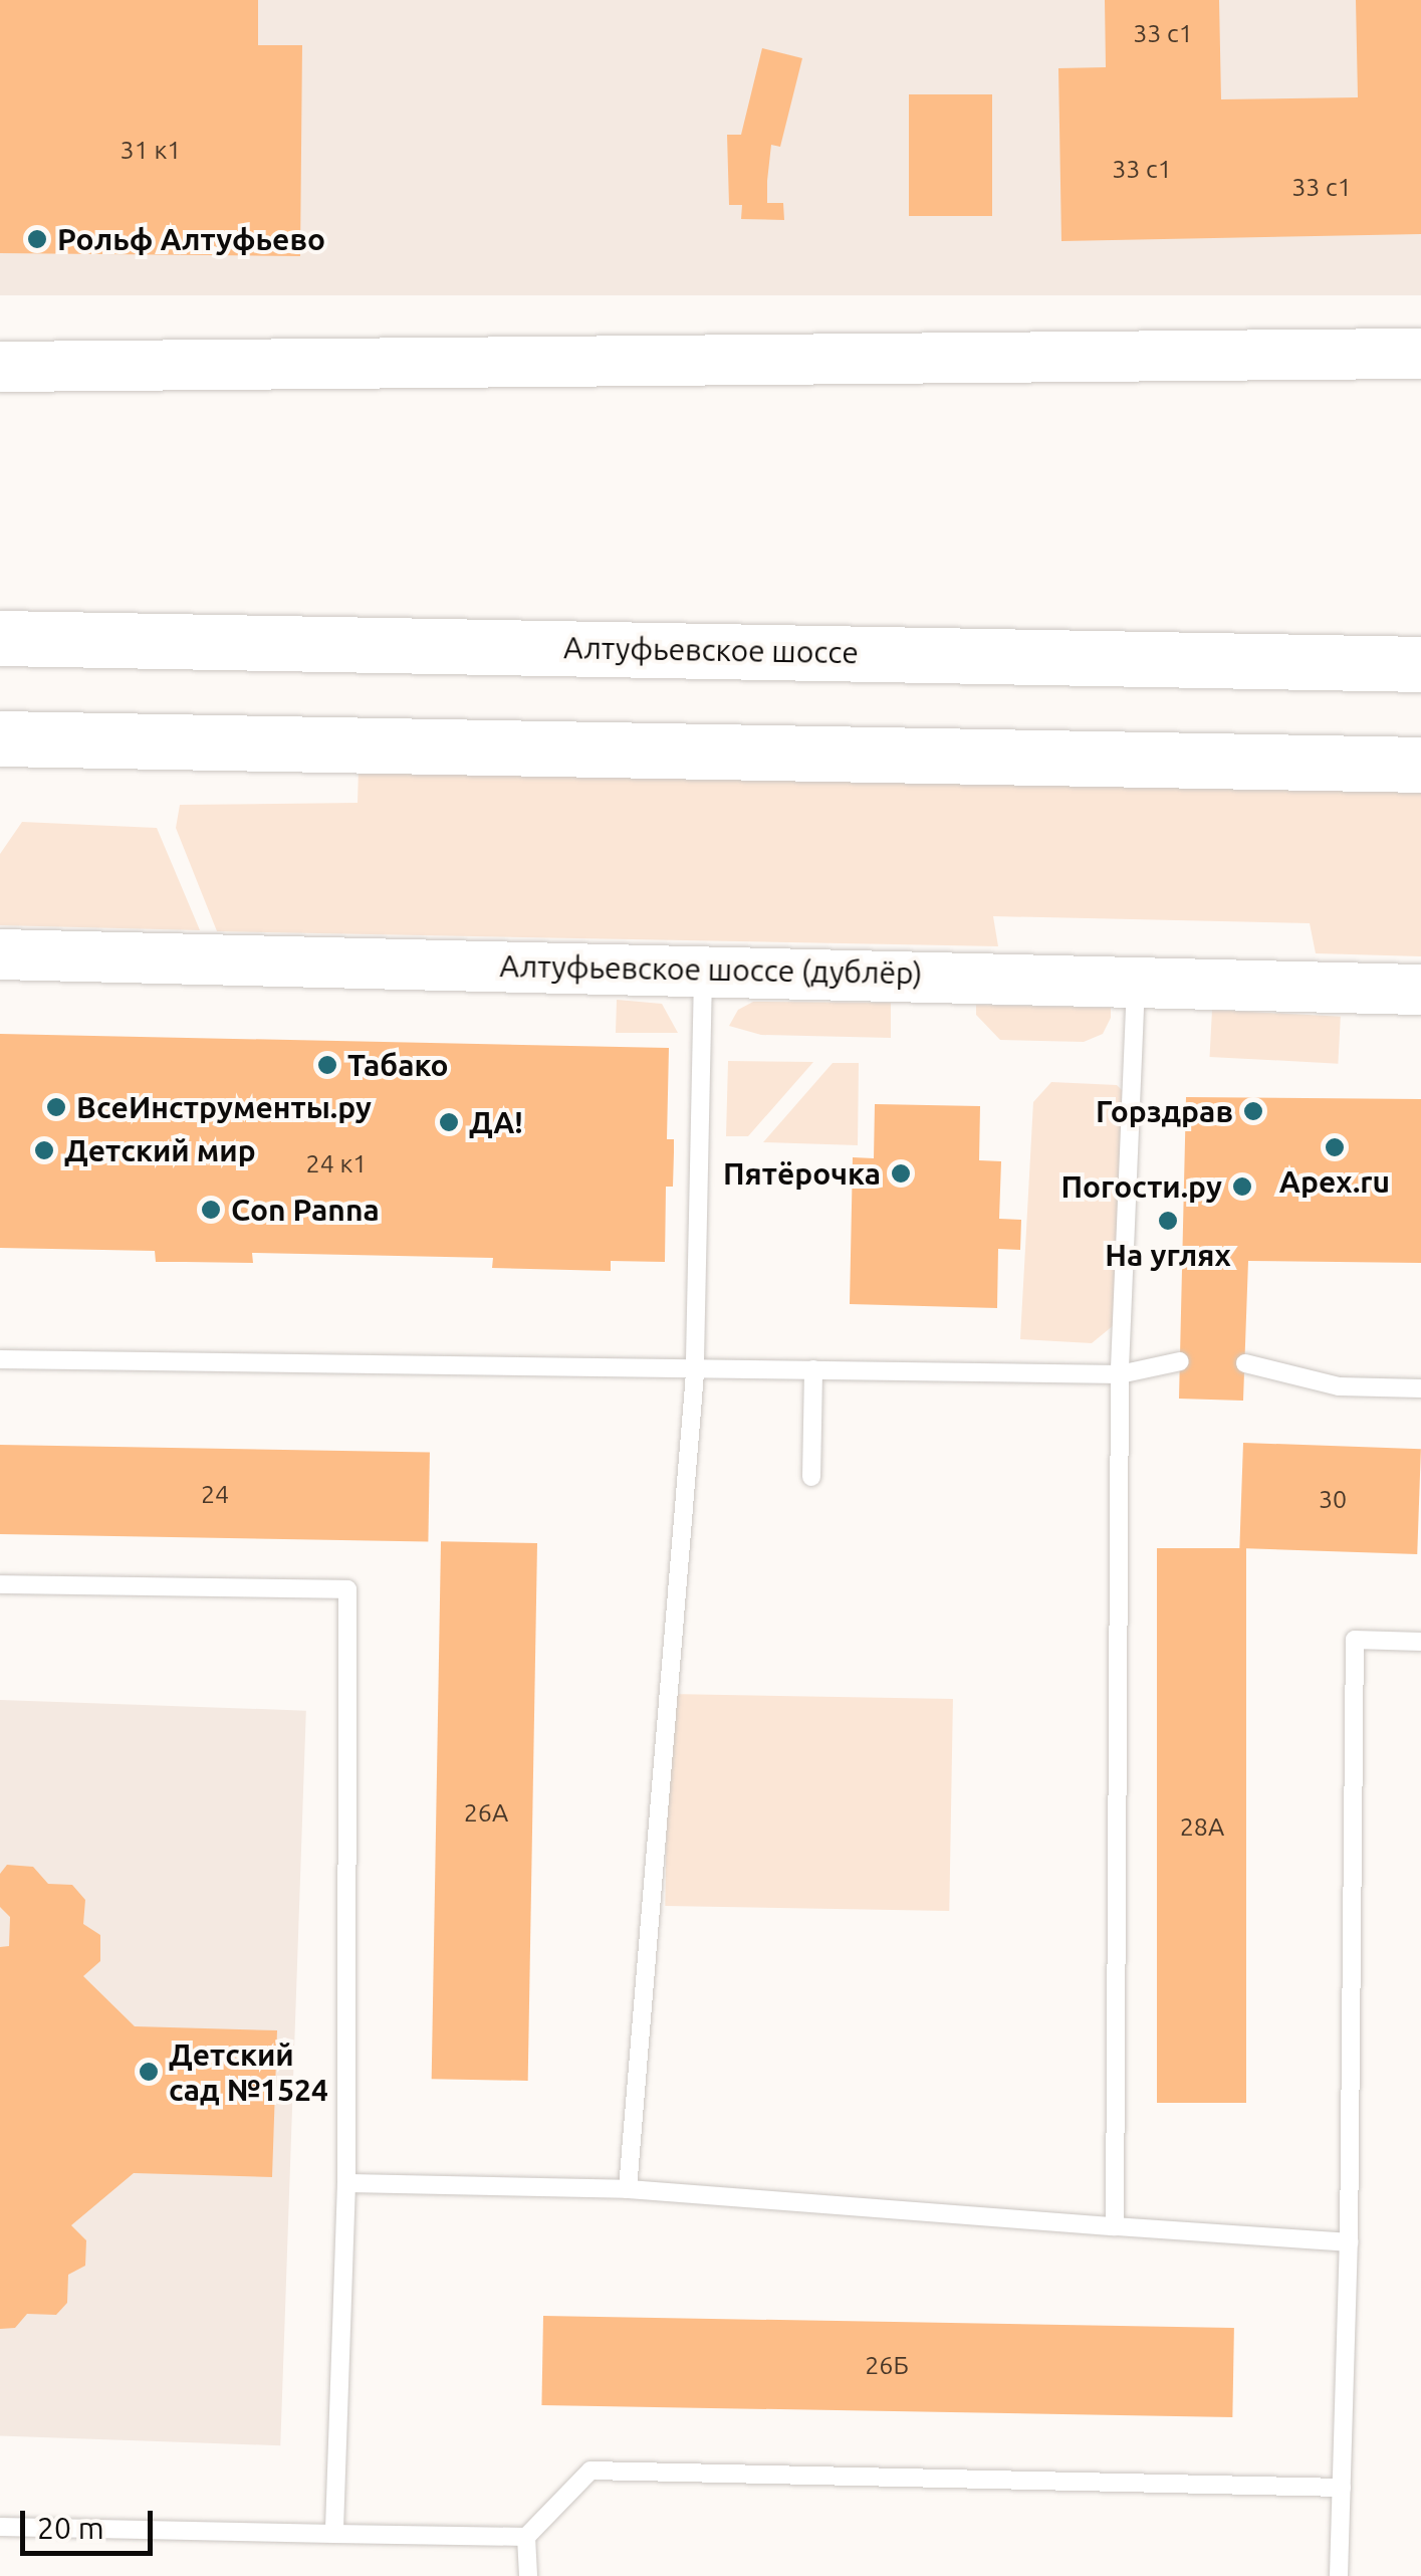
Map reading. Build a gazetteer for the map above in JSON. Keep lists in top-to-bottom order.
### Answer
{
  "streets": {
    "main road": ["Алтуфьевское шоссе", "Алтуфьевское шоссе (дублёр)"]
  },
  "places": [
    "Рольф Алтуфьево",
    "Табако",
    "ВсеИнструменты.ру",
    "Горздрав",
    "ДА!",
    "Apex.ru",
    "Детский мир",
    "Пятёрочка",
    "Погости.ру",
    "Con Panna",
    "На углях",
    "Детский сад №1524"
  ],
  "house_numbers": [
    "33 с1",
    "31 к1",
    "33 с1",
    "33 с1",
    "24 к1",
    "24",
    "30",
    "26А",
    "28А",
    "26Б"
  ],
  "scale_bar": "20 m"
}
